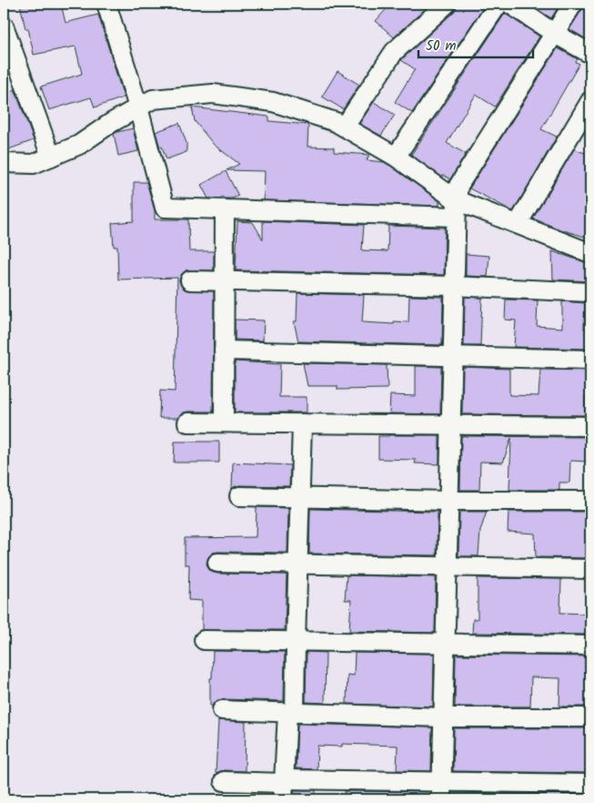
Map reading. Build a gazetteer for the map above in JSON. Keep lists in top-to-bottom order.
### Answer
{
  "scale_bar": "50 m"
}
